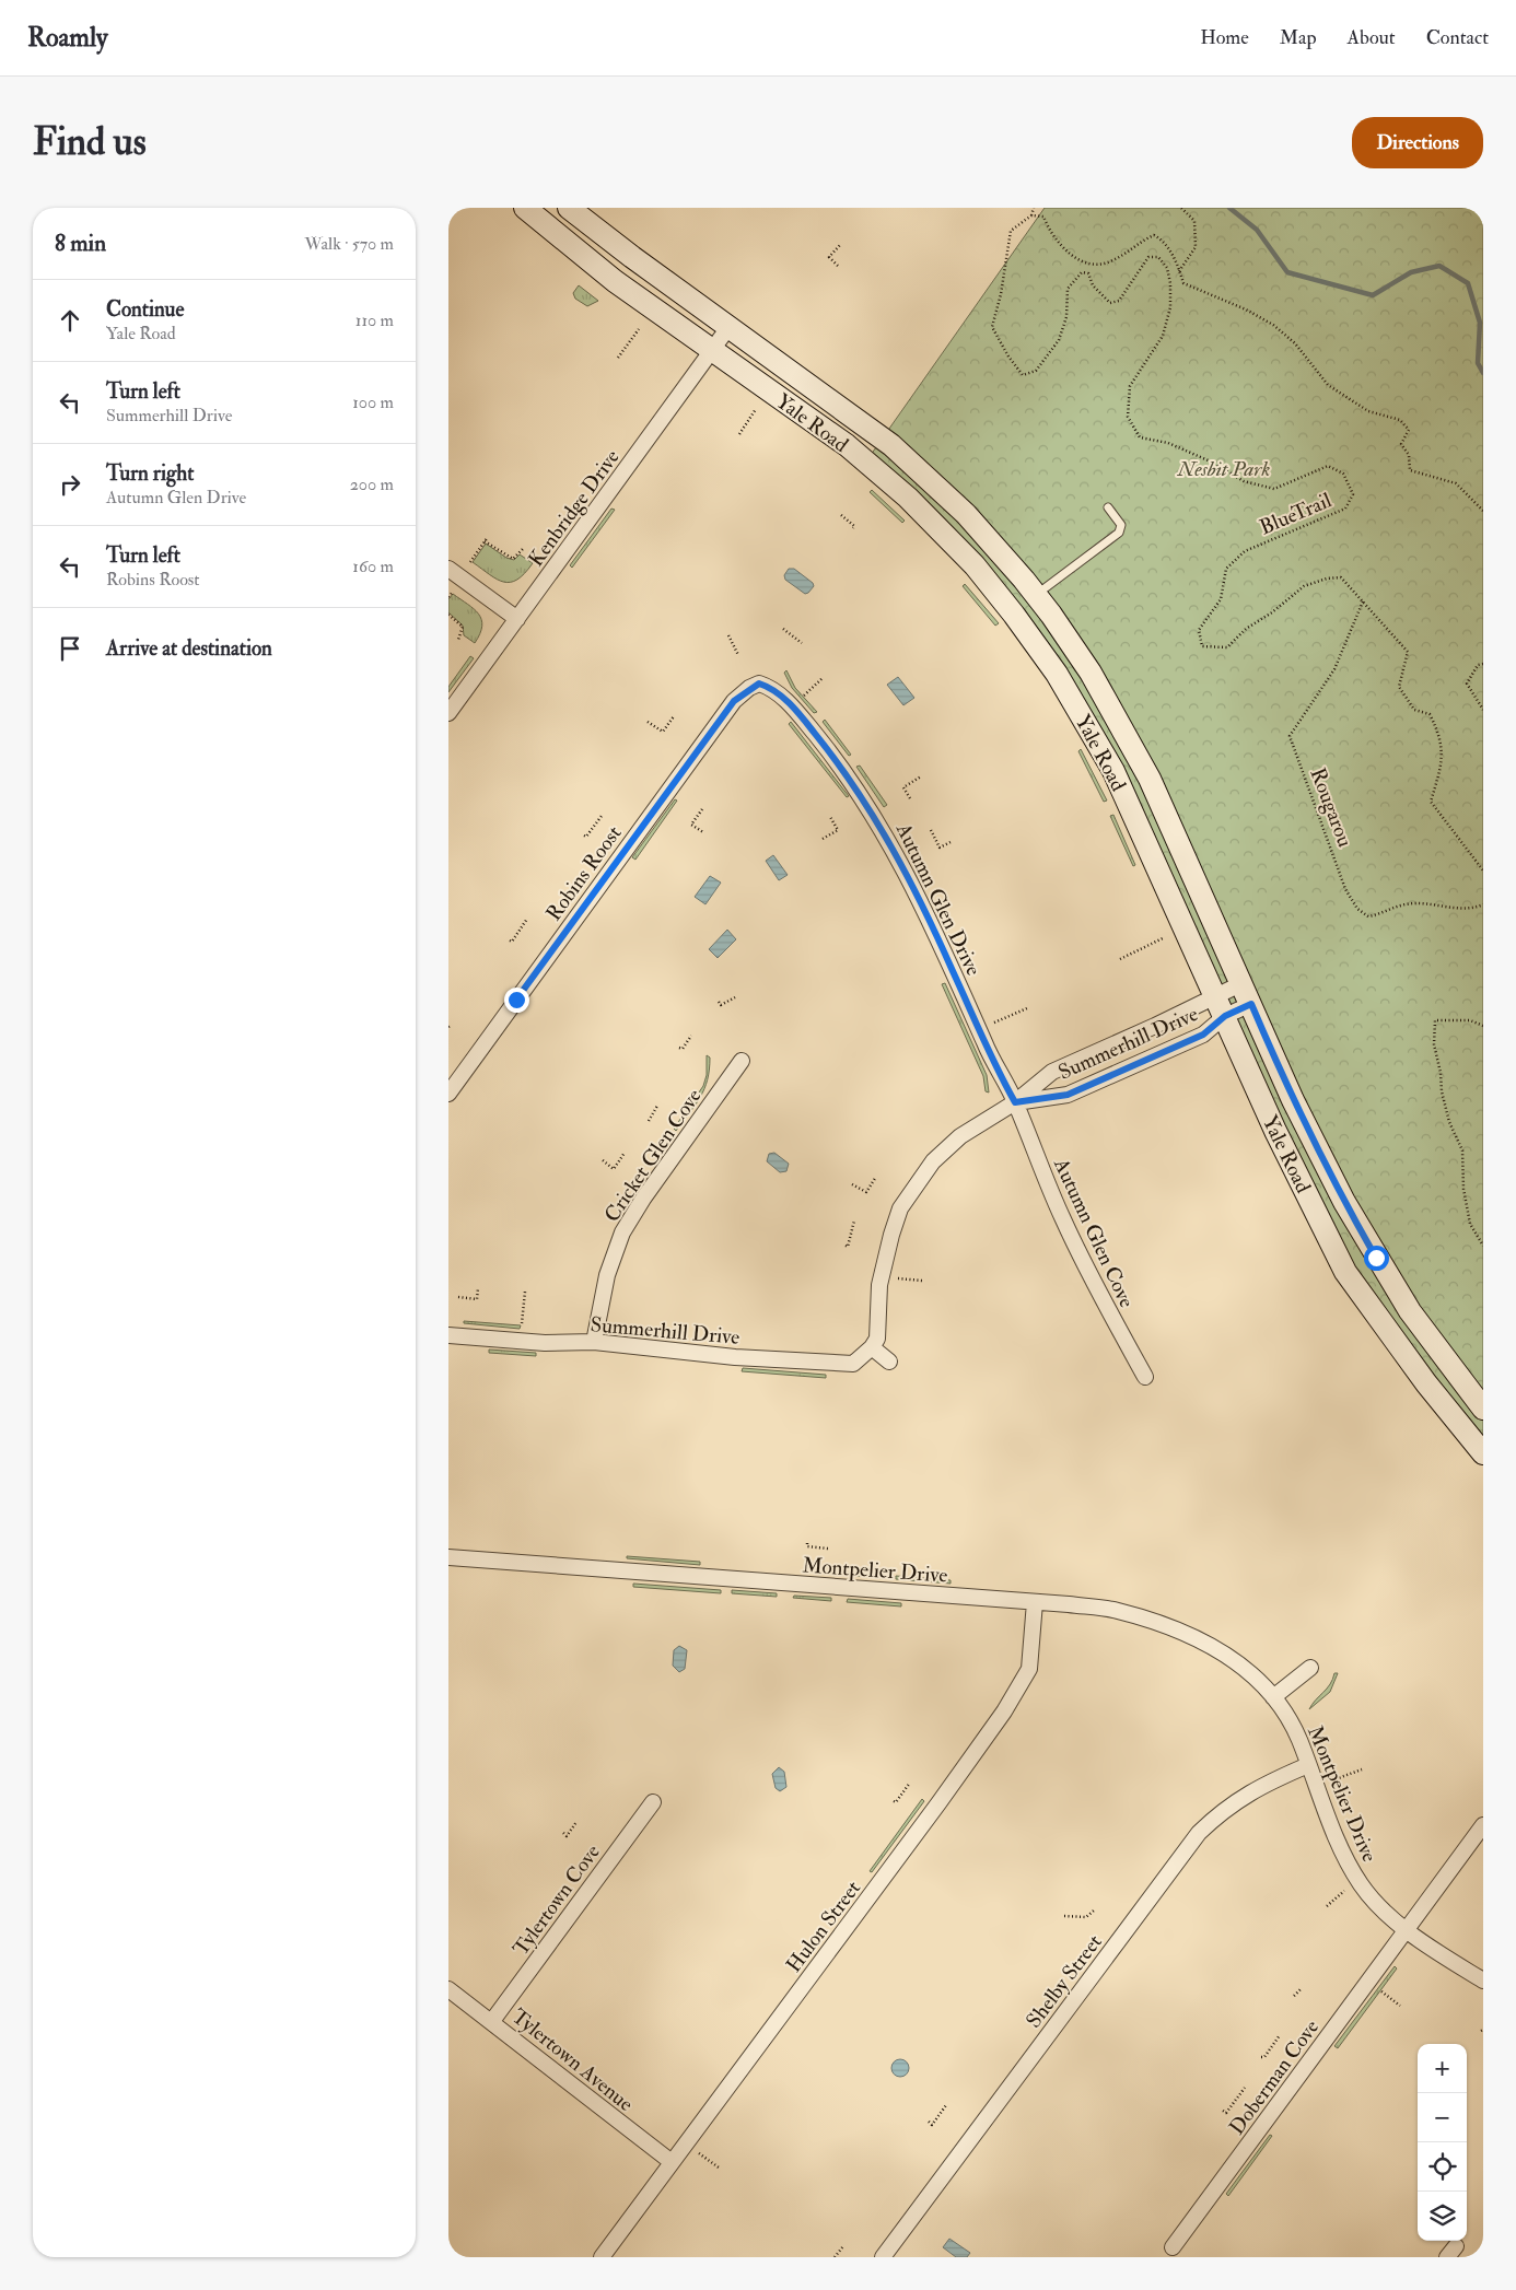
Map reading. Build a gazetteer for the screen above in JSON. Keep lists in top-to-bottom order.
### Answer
{
  "streets": {
    "main road": ["Yale Road"],
    "street": [
      "Kenbridge Drive",
      "Robins Roost",
      "Autumn Glen Drive",
      "Summerhill Drive",
      "Cricket Glen Cove",
      "Autumn Glen Cove",
      "Montpelier Drive",
      "Tylertown Cove",
      "Hulon Street",
      "Shelby Street",
      "Tylertown Avenue",
      "Doberman Cove"
    ],
    "path": ["BlueTrail", "Rougarou"]
  },
  "crossings": [
    ["Yale Road", "Kenbridge Drive"],
    ["Yale Road", "Summerhill Drive"],
    ["BlueTrail", "Rougarou"],
    ["Robins Roost", "Autumn Glen Drive"],
    ["Autumn Glen Drive", "Summerhill Drive"],
    ["Autumn Glen Drive", "Autumn Glen Cove"],
    ["Summerhill Drive", "Cricket Glen Cove"],
    ["Summerhill Drive", "Autumn Glen Cove"],
    ["Montpelier Drive", "Hulon Street"],
    ["Montpelier Drive", "Shelby Street"],
    ["Montpelier Drive", "Doberman Cove"],
    ["Tylertown Cove", "Tylertown Avenue"],
    ["Hulon Street", "Tylertown Avenue"]
  ],
  "parks": ["Nesbit Park"],
  "page": {
    "header": "Roamly",
    "nav": [
      "Home",
      "Map",
      "About",
      "Contact"
    ],
    "buttons": "Directions",
    "title": "Find us",
    "heading": ["8 min", "Walk · 570 m"],
    "list": [
      ["Continue", "Yale Road", "110 m"],
      ["Turn left", "Summerhill Drive", "100 m"],
      ["Turn right", "Autumn Glen Drive", "200 m"],
      ["Turn left", "Robins Roost", "160 m"],
      "Arrive at destination"
    ],
    "map_buttons": ["+", "−"]
  }
}
